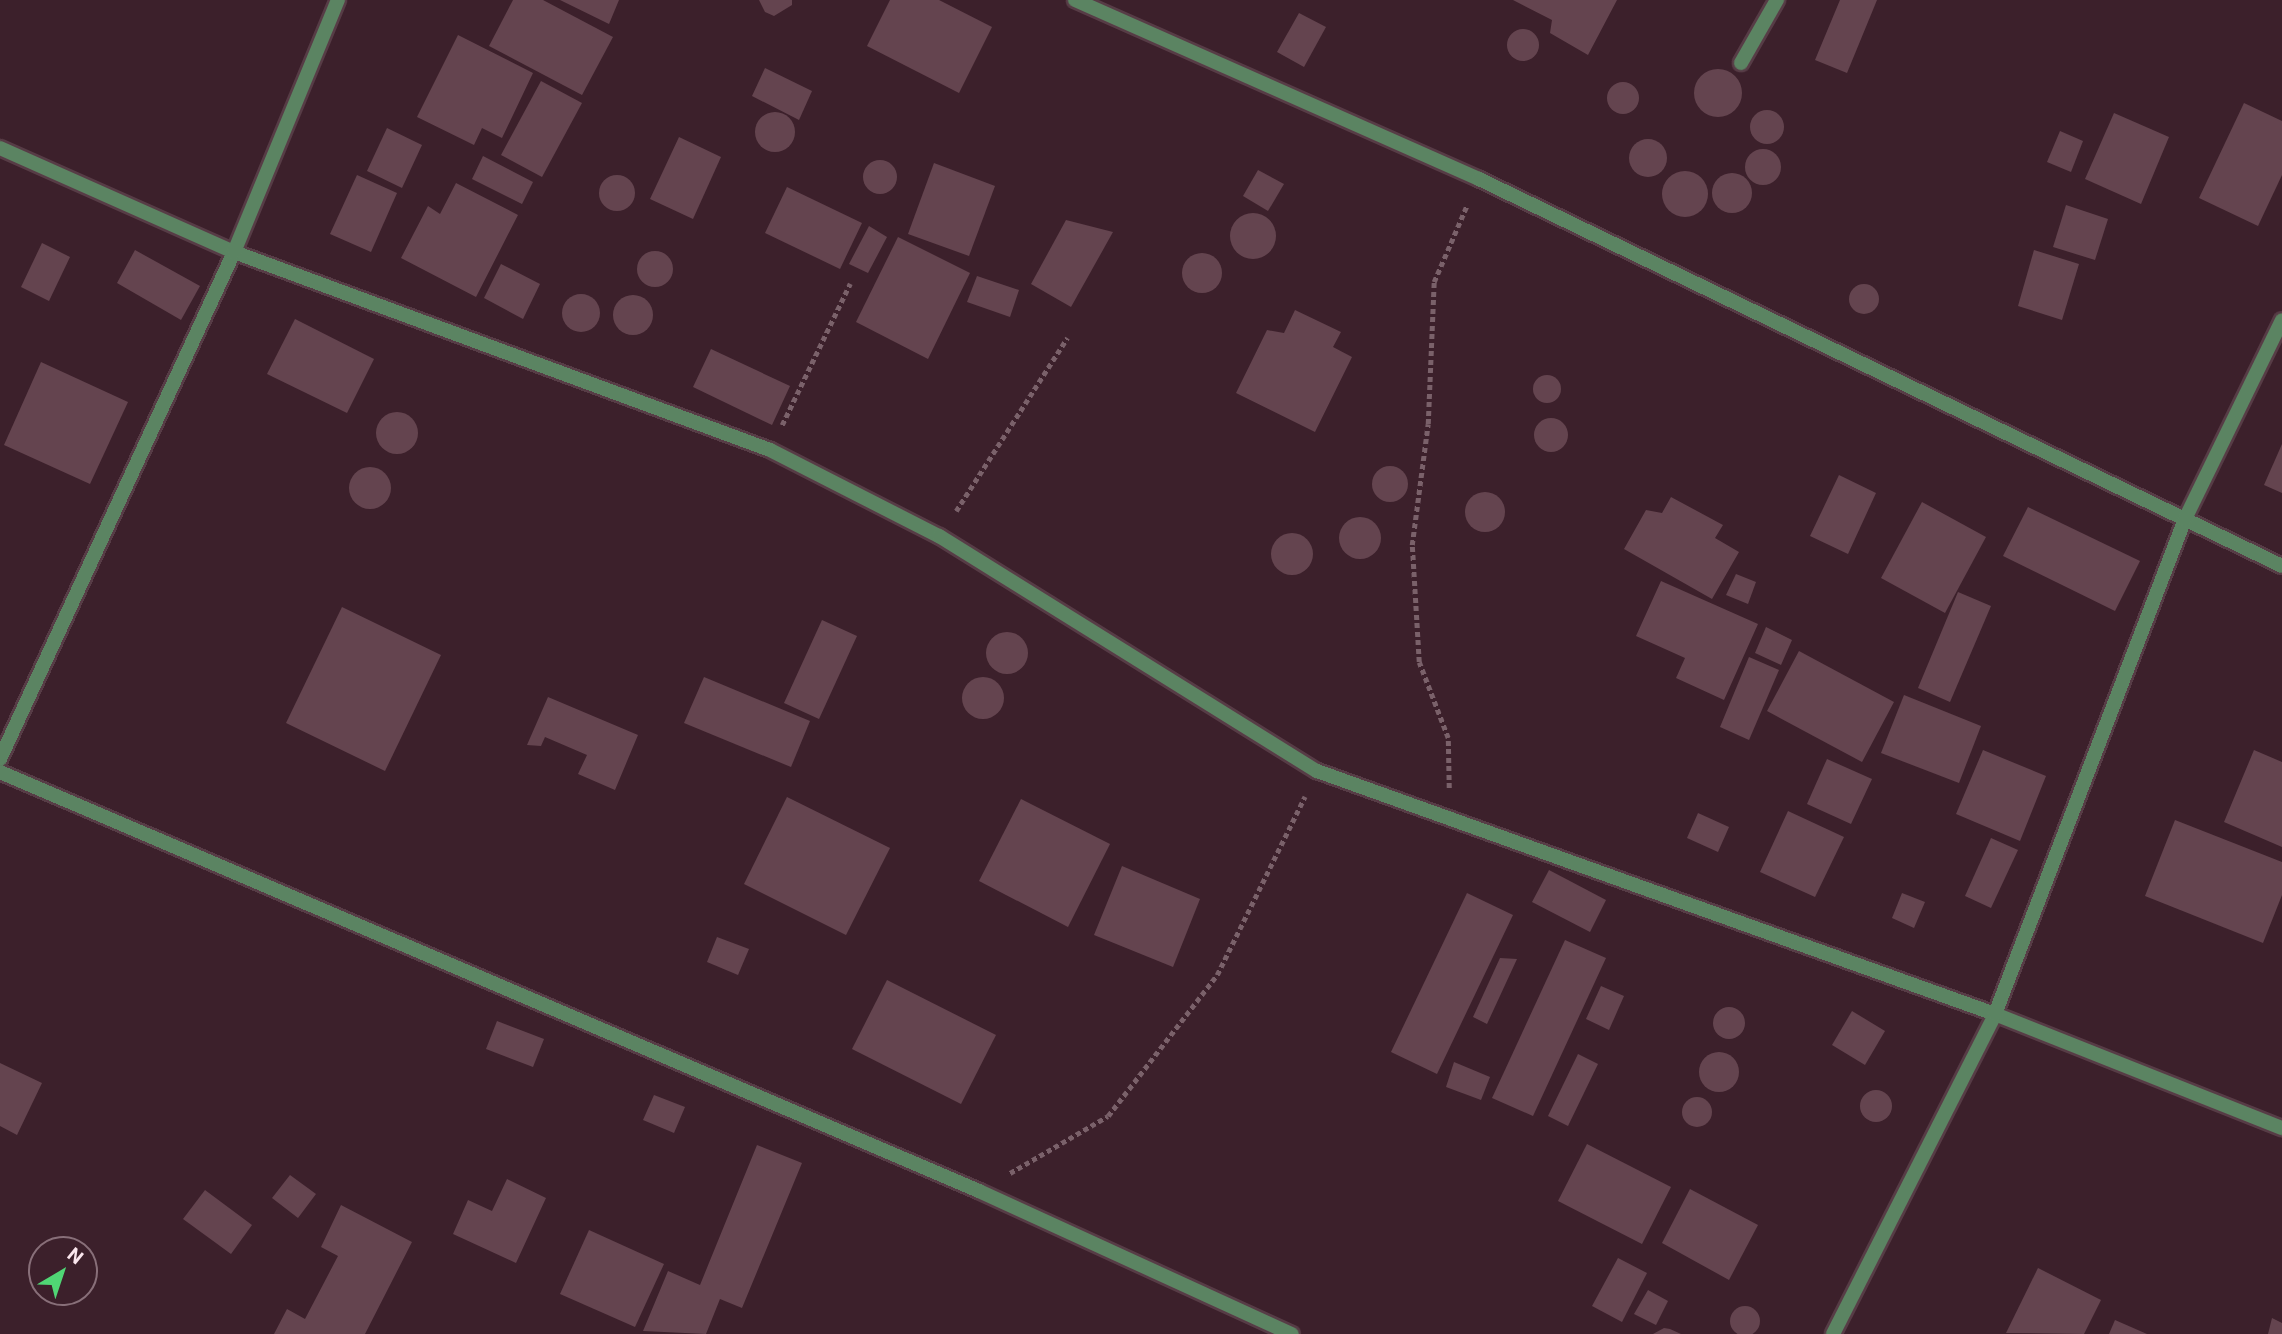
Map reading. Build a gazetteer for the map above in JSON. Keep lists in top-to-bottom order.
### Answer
{
  "north": "top right"
}
